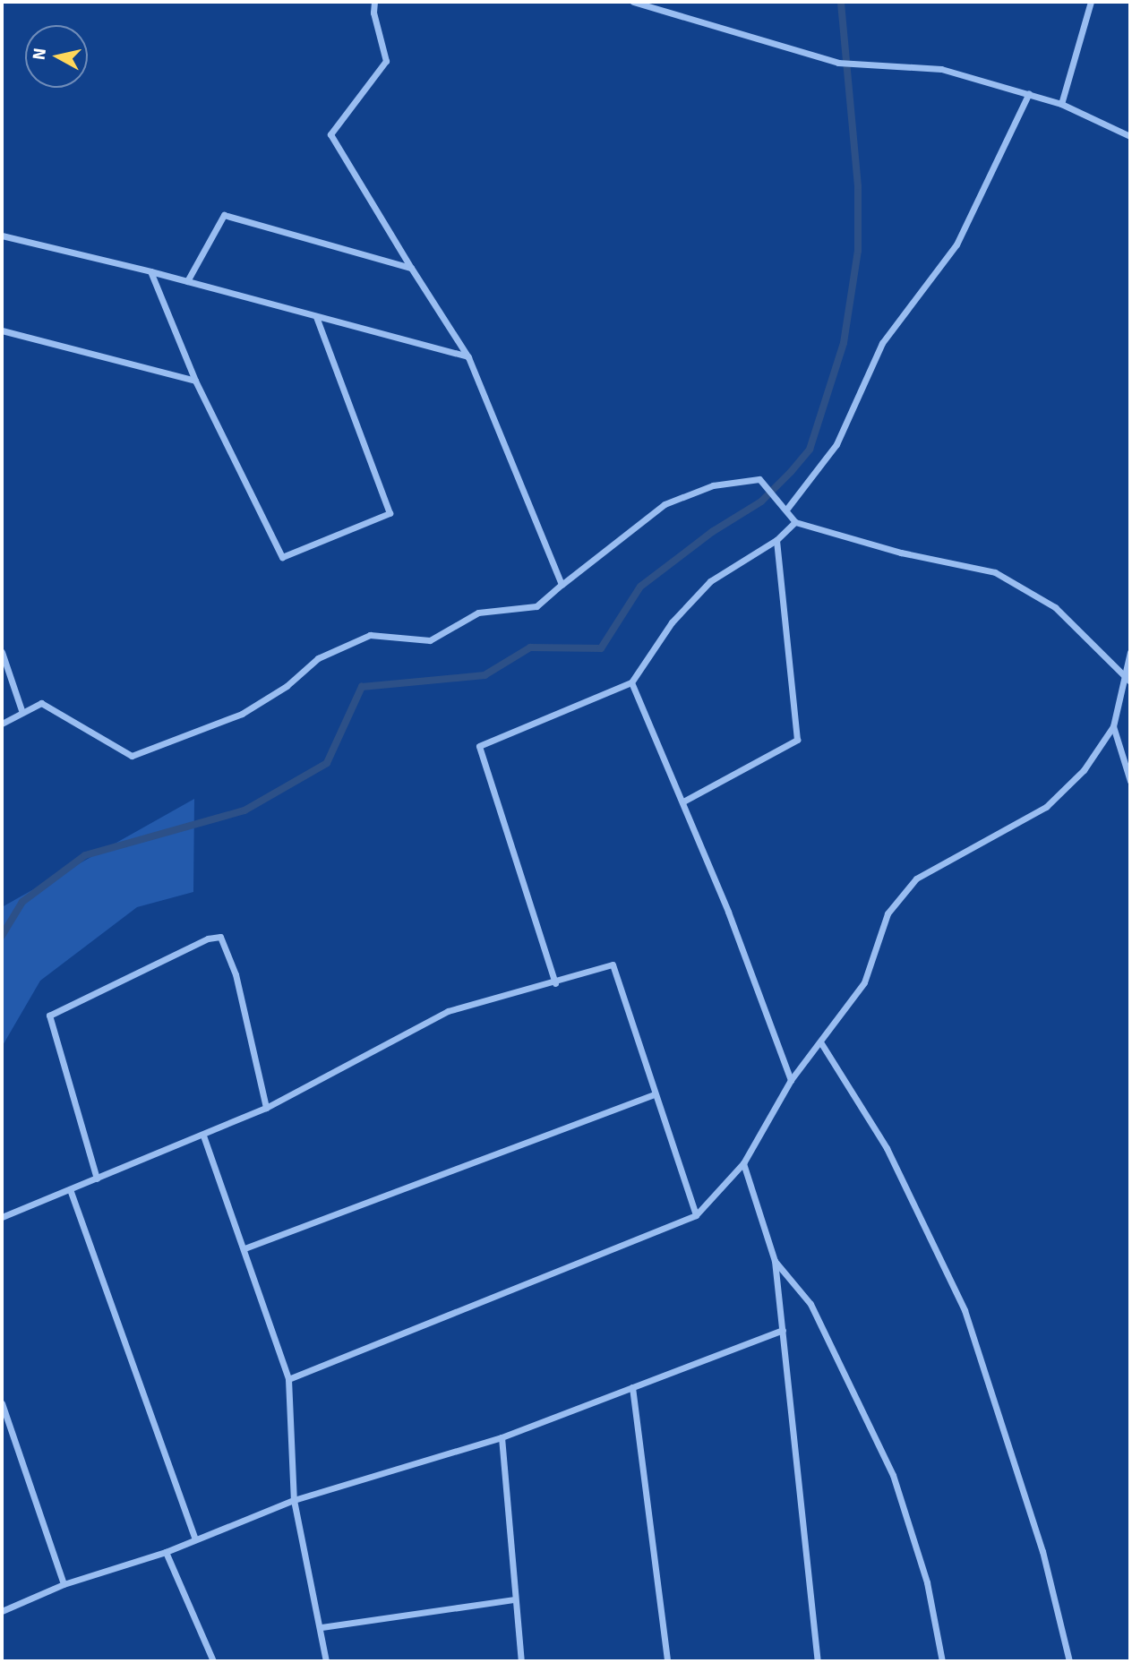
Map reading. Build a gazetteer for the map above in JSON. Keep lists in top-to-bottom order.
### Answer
{
  "north": "left"
}
